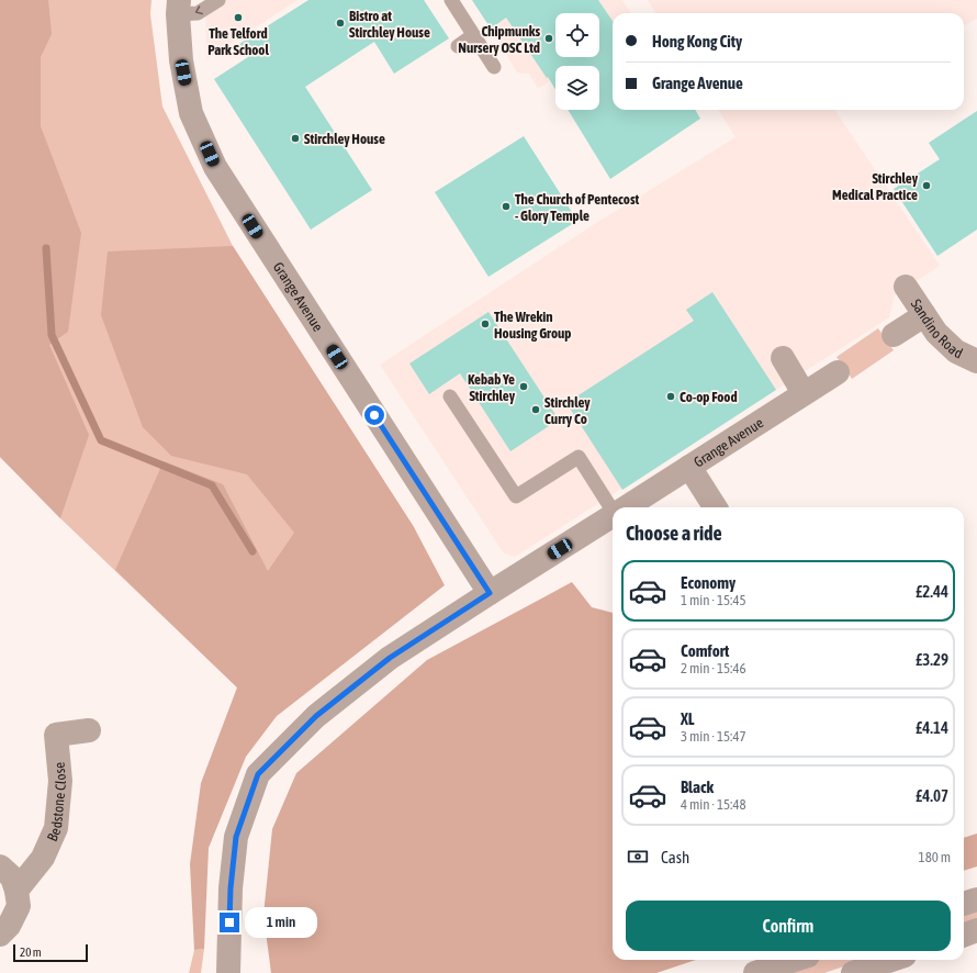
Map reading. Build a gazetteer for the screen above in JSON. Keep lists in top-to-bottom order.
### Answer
{
  "streets": {
    "street": ["Grange Avenue", "Sandino Road", "Bedstone Close"]
  },
  "places": [
    "The Telford Park School",
    "Bistro at Stirchley House",
    "Chipmunks Nursery OSC Ltd",
    "Stirchley House",
    "Stirchley Medical Practice",
    "The Church of Pentecost - Glory Temple",
    "The Wrekin Housing Group",
    "Kebab Ye Stirchley",
    "Co-op Food",
    "Stirchley Curry Co"
  ],
  "scale_bar": "20 m",
  "page": {
    "banner": ["Hong Kong City", "Grange Avenue"],
    "heading": "Choose a ride",
    "list": [
      {
        "name": "Economy",
        "note": "1 min · 15:45",
        "value": "£2.44"
      },
      {
        "name": "Comfort",
        "note": "2 min · 15:46",
        "value": "£3.29"
      },
      {
        "name": "XL",
        "note": "3 min · 15:47",
        "value": "£4.14"
      },
      {
        "name": "Black",
        "note": "4 min · 15:48",
        "value": "£4.07"
      }
    ],
    "pay": ["Cash", "180 m"],
    "buttons": "Confirm",
    "bubble": "1 min",
    "scale": "20 m"
  }
}
